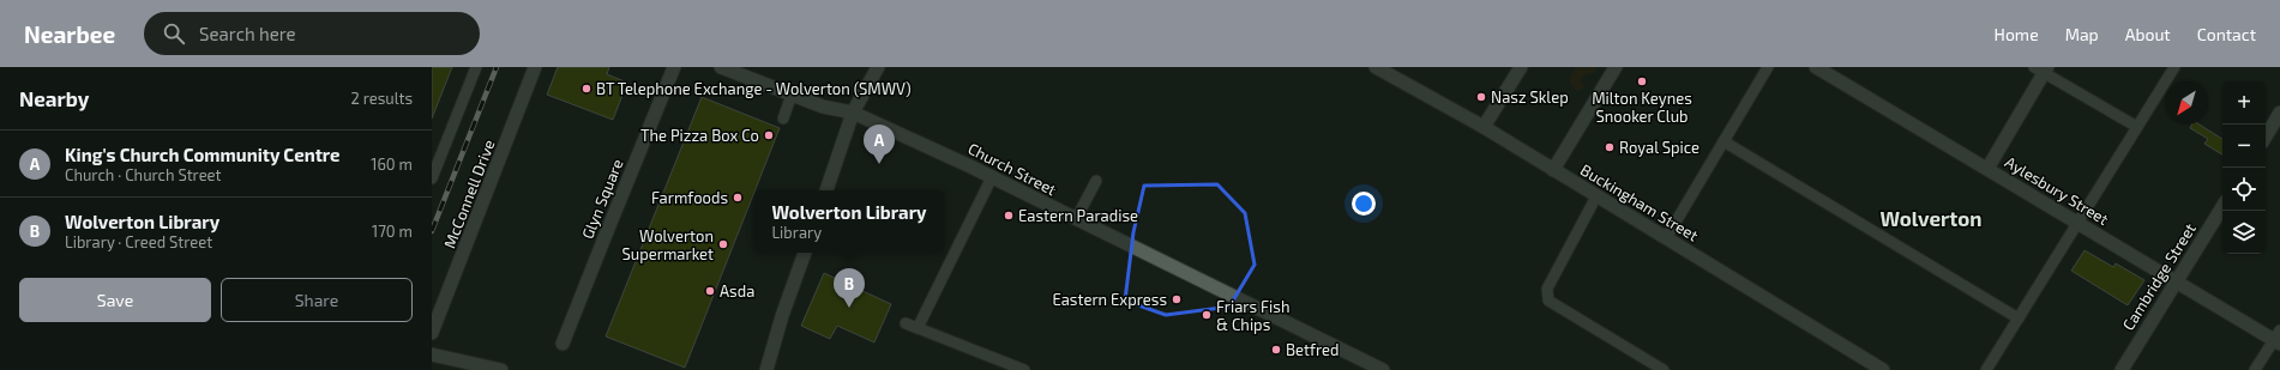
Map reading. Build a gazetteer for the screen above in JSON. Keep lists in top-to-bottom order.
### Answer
{
  "streets": {
    "street": [
      "Church Street",
      "Aylesbury Street",
      "McConnell Drive",
      "Glyn Square",
      "Buckingham Street",
      "Cambridge Street"
    ]
  },
  "crossings": [
    ["Aylesbury Street", "Cambridge Street"]
  ],
  "districts": ["Wolverton"],
  "places": [
    "Milton Keynes Snooker Club",
    "BT Telephone Exchange - Wolverton (SMWV)",
    "Nasz Sklep",
    "The Pizza Box Co",
    "Royal Spice",
    "Farmfoods",
    "Eastern Paradise",
    "Wolverton Supermarket",
    "Asda",
    "Eastern Express",
    "Friars Fish & Chips",
    "Betfred"
  ],
  "north": "bottom left",
  "page": {
    "header": "Nearbee",
    "search": "Search here",
    "nav": [
      "Home",
      "Map",
      "About",
      "Contact"
    ],
    "heading": ["Nearby", "2 results"],
    "map_buttons": ["+", "−"],
    "pins": ["A", "B"],
    "list": [
      {
        "mark": "A",
        "name": "King's Church Community Centre",
        "note": "Church · Church Street",
        "value": "160 m"
      },
      {
        "mark": "B",
        "name": "Wolverton Library",
        "note": "Library · Creed Street",
        "value": "170 m"
      }
    ],
    "popup": ["Wolverton Library", "Library"],
    "buttons": ["Save", "Share"]
  }
}
